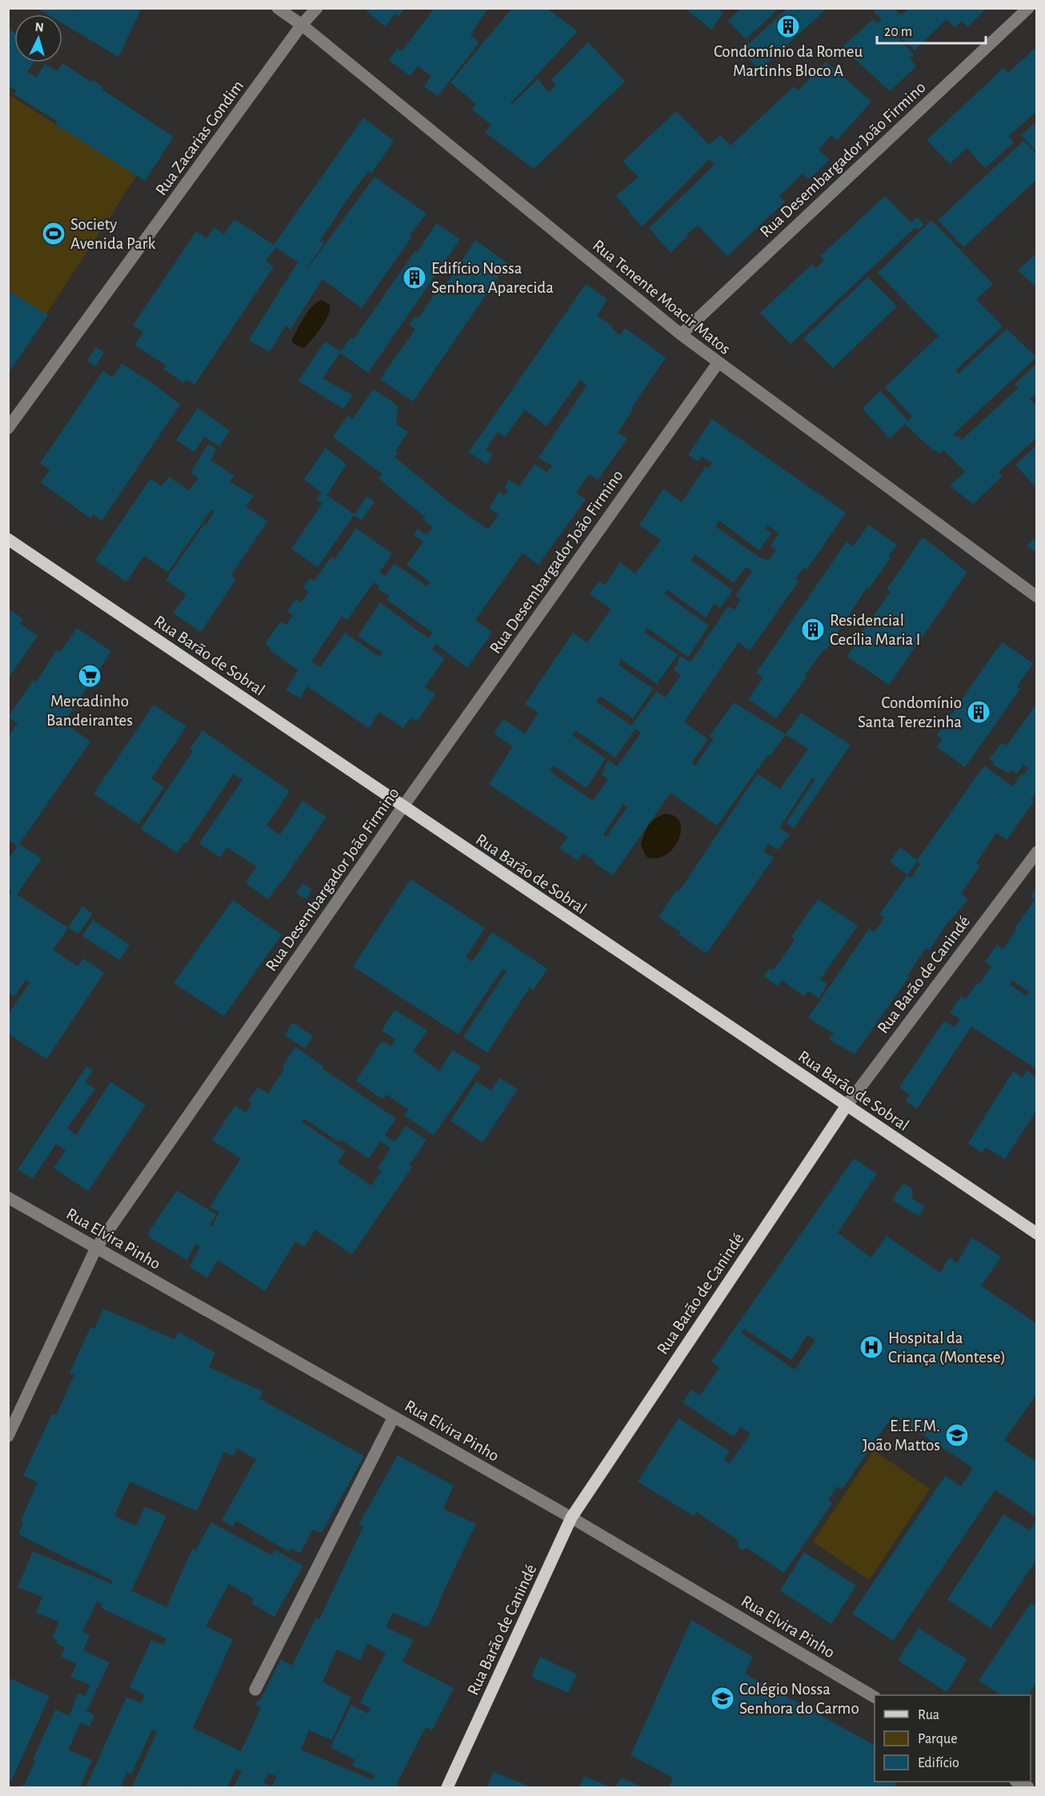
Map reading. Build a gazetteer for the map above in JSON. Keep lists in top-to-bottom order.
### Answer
{
  "streets": {
    "main road": ["Rua Barão de Sobral", "Rua Barão de Canindé"],
    "street": [
      "Rua Zacarias Gondim",
      "Rua Desembargador João Firmino",
      "Rua Tenente Moacir Matos",
      "Rua Elvira Pinho"
    ]
  },
  "crossings": [
    ["Rua Zacarias Gondim", "Rua Tenente Moacir Matos"],
    ["Rua Desembargador João Firmino", "Rua Tenente Moacir Matos"],
    ["Rua Desembargador João Firmino", "Rua Barão de Sobral"],
    ["Rua Desembargador João Firmino", "Rua Elvira Pinho"],
    ["Rua Barão de Sobral", "Rua Barão de Canindé"],
    ["Rua Barão de Canindé", "Rua Elvira Pinho"]
  ],
  "places": {
    "building": [
      "Condomínio da Romeu Martinhs Bloco A",
      "Edifício Nossa Senhora Aparecida",
      "Residencial Cecília Maria I",
      "Condomínio Santa Terezinha"
    ],
    "sports": ["Society Avenida Park"],
    "supermarket": ["Mercadinho Bandeirantes"],
    "hospital": ["Hospital da Criança (Montese)"],
    "school or university": ["E.E.F.M. João Mattos", "Colégio Nossa Senhora do Carmo"]
  },
  "legend": ["Rua", "Parque", "Edifício"],
  "scale_bar": "20 m",
  "north": "top"
}
